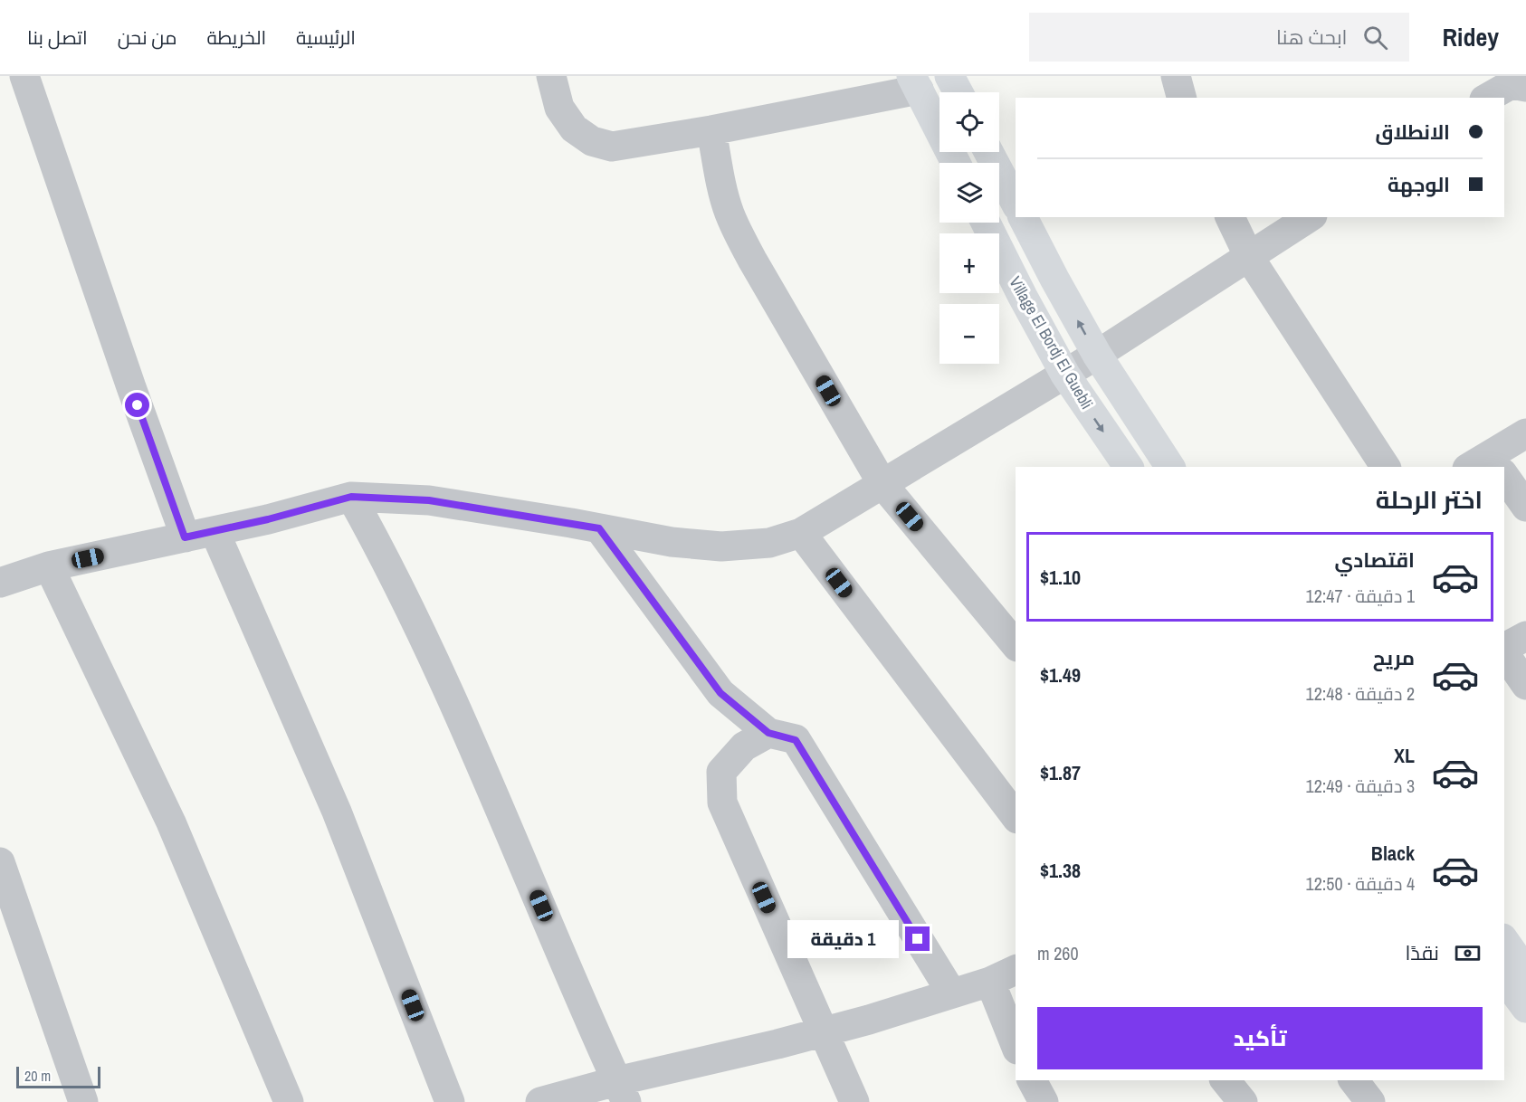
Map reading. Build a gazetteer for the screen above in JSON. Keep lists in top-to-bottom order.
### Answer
{
  "streets": {
    "main road": ["Village El Bordj El Guebli"]
  },
  "scale_bar": "20 m",
  "page": {
    "header": "Ridey",
    "search": "ابحث هنا",
    "nav": [
      "الرئيسية",
      "الخريطة",
      "من نحن",
      "اتصل بنا"
    ],
    "map_buttons": ["+", "−"],
    "banner": ["الانطلاق", "الوجهة"],
    "heading": "اختر الرحلة",
    "list": [
      {
        "name": "اقتصادي",
        "note": "1 دقيقة · 12:47",
        "value": "$1.10"
      },
      {
        "name": "مريح",
        "note": "2 دقيقة · 12:48",
        "value": "$1.49"
      },
      {
        "name": "XL",
        "note": "3 دقيقة · 12:49",
        "value": "$1.87"
      },
      {
        "name": "Black",
        "note": "4 دقيقة · 12:50",
        "value": "$1.38"
      }
    ],
    "bubble": "1 دقيقة",
    "pay": ["نقدًا", "260 m"],
    "buttons": "تأكيد",
    "scale": "20 m"
  }
}
